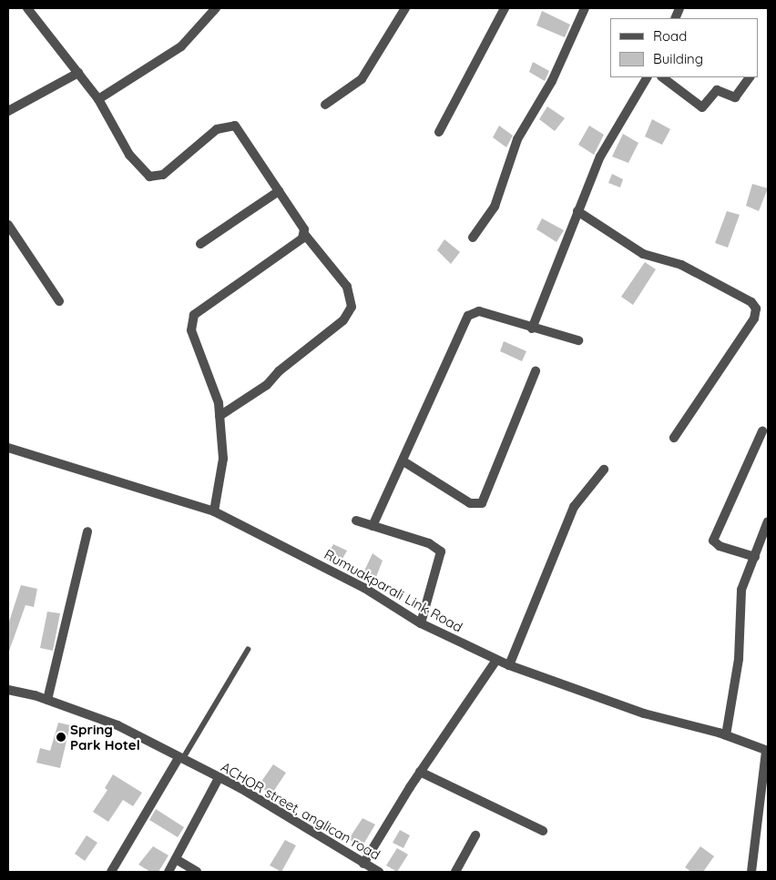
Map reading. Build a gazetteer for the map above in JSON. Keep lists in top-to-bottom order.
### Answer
{
  "streets": {
    "street": ["Rumuakparali Link Road", "ACHOR street, anglican road"]
  },
  "places": ["Spring Park Hotel"],
  "legend": ["Road", "Building"]
}
